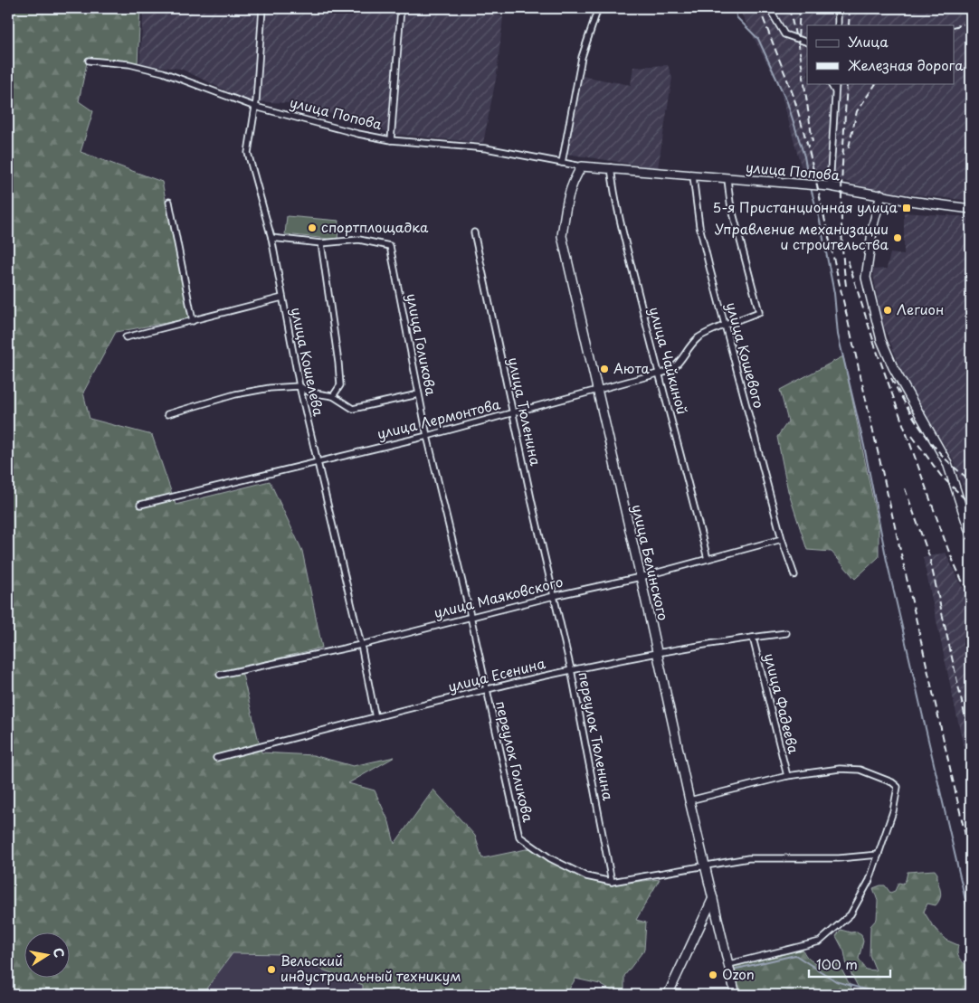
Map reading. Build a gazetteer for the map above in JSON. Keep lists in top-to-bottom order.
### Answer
{
  "streets": {
    "street": [
      "улица Попова",
      "улица Голикова",
      "улица Кошевого",
      "улица Чайкиной",
      "улица Кошелева",
      "улица Тюленина",
      "улица Лермонтова",
      "улица Белинского",
      "улица Маяковского",
      "улица Есенина",
      "улица Фадеева",
      "переулок Тюленина",
      "переулок Голикова"
    ]
  },
  "crossings": [
    ["улица Попова", "улица Кошевого"],
    ["улица Попова", "улица Чайкиной"],
    ["улица Попова", "улица Кошелева"],
    ["улица Попова", "улица Лермонтова"],
    ["улица Попова", "улица Белинского"],
    ["улица Голикова", "улица Кошелева"],
    ["улица Голикова", "улица Лермонтова"],
    ["улица Голикова", "улица Маяковского"],
    ["улица Голикова", "переулок Голикова"],
    ["улица Кошевого", "улица Лермонтова"],
    ["улица Кошевого", "улица Маяковского"],
    ["улица Чайкиной", "улица Лермонтова"],
    ["улица Чайкиной", "улица Маяковского"],
    ["улица Кошелева", "улица Лермонтова"],
    ["улица Кошелева", "улица Маяковского"],
    ["улица Кошелева", "улица Есенина"],
    ["улица Тюленина", "улица Лермонтова"],
    ["улица Тюленина", "улица Маяковского"],
    ["улица Тюленина", "переулок Тюленина"],
    ["улица Лермонтова", "улица Белинского"],
    ["улица Белинского", "улица Маяковского"],
    ["улица Белинского", "улица Есенина"],
    ["улица Маяковского", "переулок Тюленина"],
    ["улица Маяковского", "переулок Голикова"],
    ["улица Есенина", "улица Фадеева"],
    ["улица Есенина", "переулок Тюленина"],
    ["улица Есенина", "переулок Голикова"],
    ["переулок Тюленина", "переулок Голикова"]
  ],
  "places": {
    "transit": ["5-я Пристанционная улица"],
    "other": [
      "спортплощадка",
      "Управление механизации и строительства",
      "Легион",
      "Аюта",
      "Вельский индустриальный техникум",
      "Ozon"
    ]
  },
  "legend": ["Улица", "Железная дорога"],
  "scale_bar": "100 m",
  "north": "right"
}
